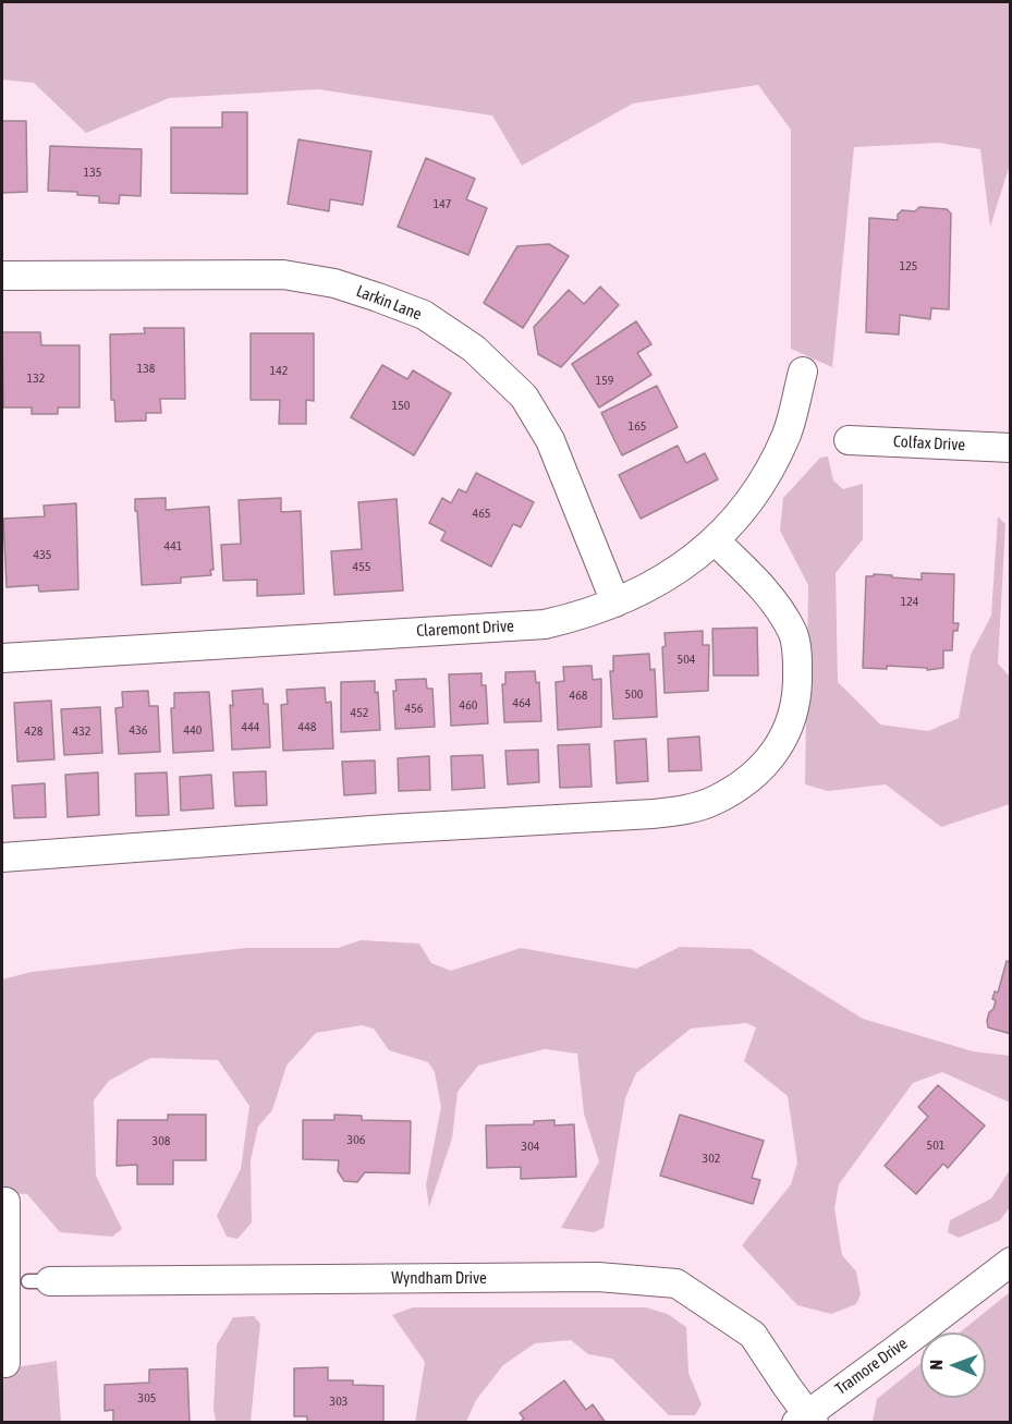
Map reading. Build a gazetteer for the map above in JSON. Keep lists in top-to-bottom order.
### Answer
{
  "streets": {
    "street": [
      "Larkin Lane",
      "Colfax Drive",
      "Claremont Drive",
      "Wyndham Drive",
      "Tramore Drive"
    ]
  },
  "crossings": [
    ["Larkin Lane", "Claremont Drive"],
    ["Wyndham Drive", "Tramore Drive"]
  ],
  "house_numbers": [
    "135",
    "147",
    "125",
    "138",
    "142",
    "132",
    "159",
    "150",
    "165",
    "465",
    "441",
    "435",
    "455",
    "124",
    "504",
    "500",
    "468",
    "464",
    "460",
    "456",
    "452",
    "444",
    "448",
    "436",
    "440",
    "428",
    "432",
    "306",
    "308",
    "501",
    "304",
    "302",
    "305",
    "303"
  ],
  "north": "left"
}
